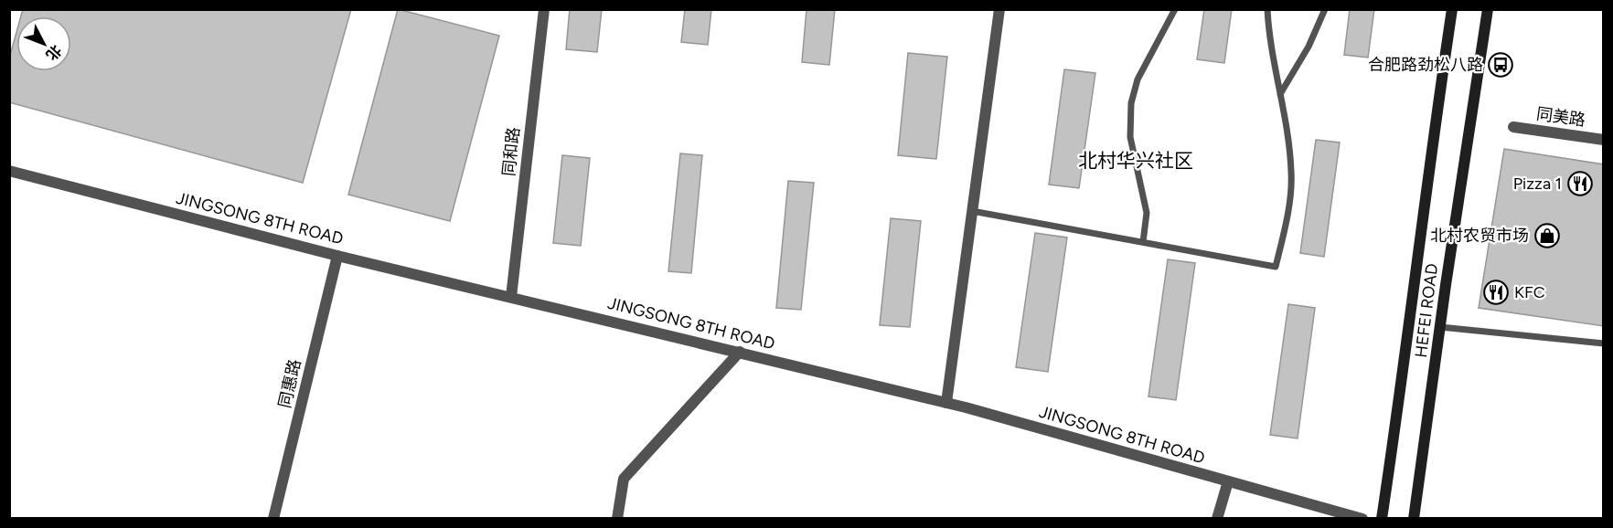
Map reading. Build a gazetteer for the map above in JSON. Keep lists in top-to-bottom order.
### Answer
{
  "streets": {
    "main road": ["HEFEI ROAD"],
    "street": [
      "同美路",
      "同和路",
      "JINGSONG 8TH ROAD",
      "同惠路"
    ]
  },
  "crossings": [
    ["同和路", "JINGSONG 8TH ROAD"],
    ["JINGSONG 8TH ROAD", "同惠路"]
  ],
  "districts": ["北村华兴社区"],
  "places": {
    "bus stop": ["合肥路劲松八路"],
    "restaurant": ["Pizza 1", "KFC"],
    "shop": ["北村农贸市场"]
  },
  "north": "bottom right"
}
